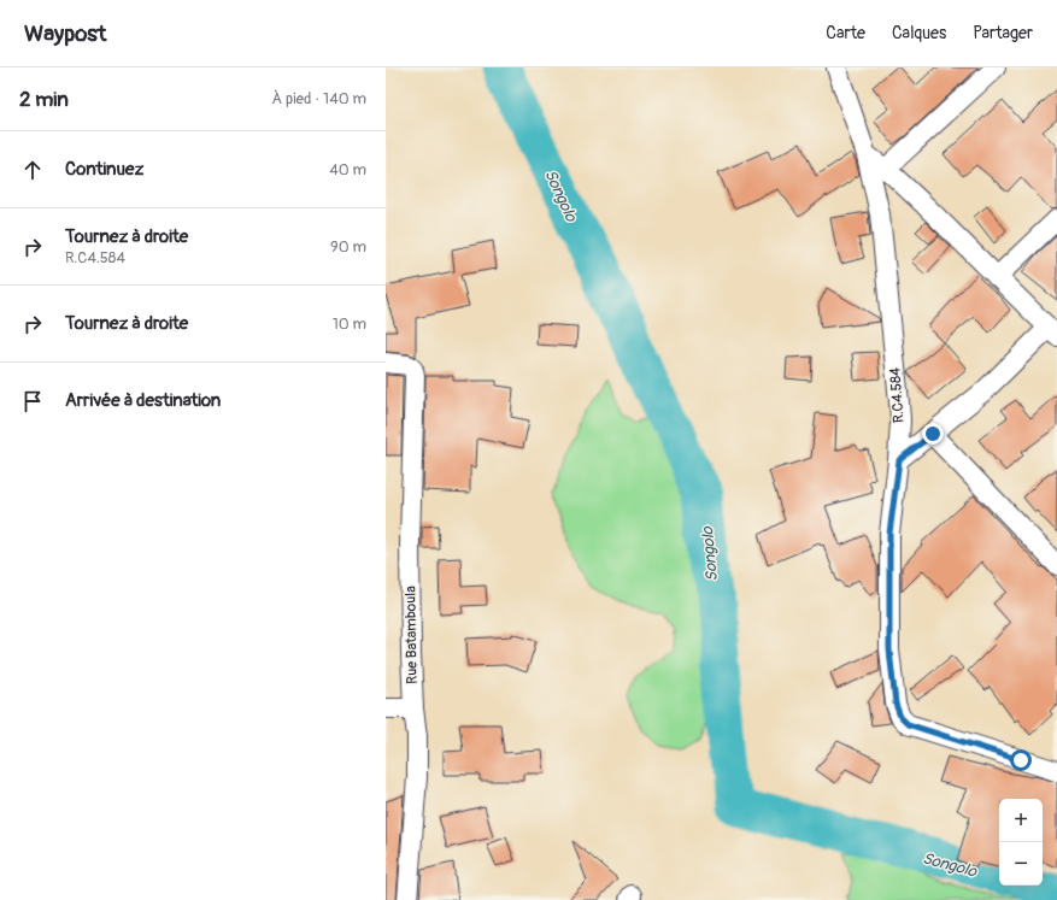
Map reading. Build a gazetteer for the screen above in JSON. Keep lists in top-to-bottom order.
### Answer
{
  "streets": {
    "street": ["R.C4.584", "Rue Batamboula"]
  },
  "water": ["Songolo"],
  "page": {
    "header": "Waypost",
    "nav": ["Carte", "Calques", "Partager"],
    "heading": ["2 min", "À pied · 140 m"],
    "list": [
      ["Continuez", "40 m"],
      ["Tournez à droite", "R.C4.584", "90 m"],
      ["Tournez à droite", "10 m"],
      "Arrivée à destination"
    ],
    "map_buttons": ["+", "−"]
  }
}
